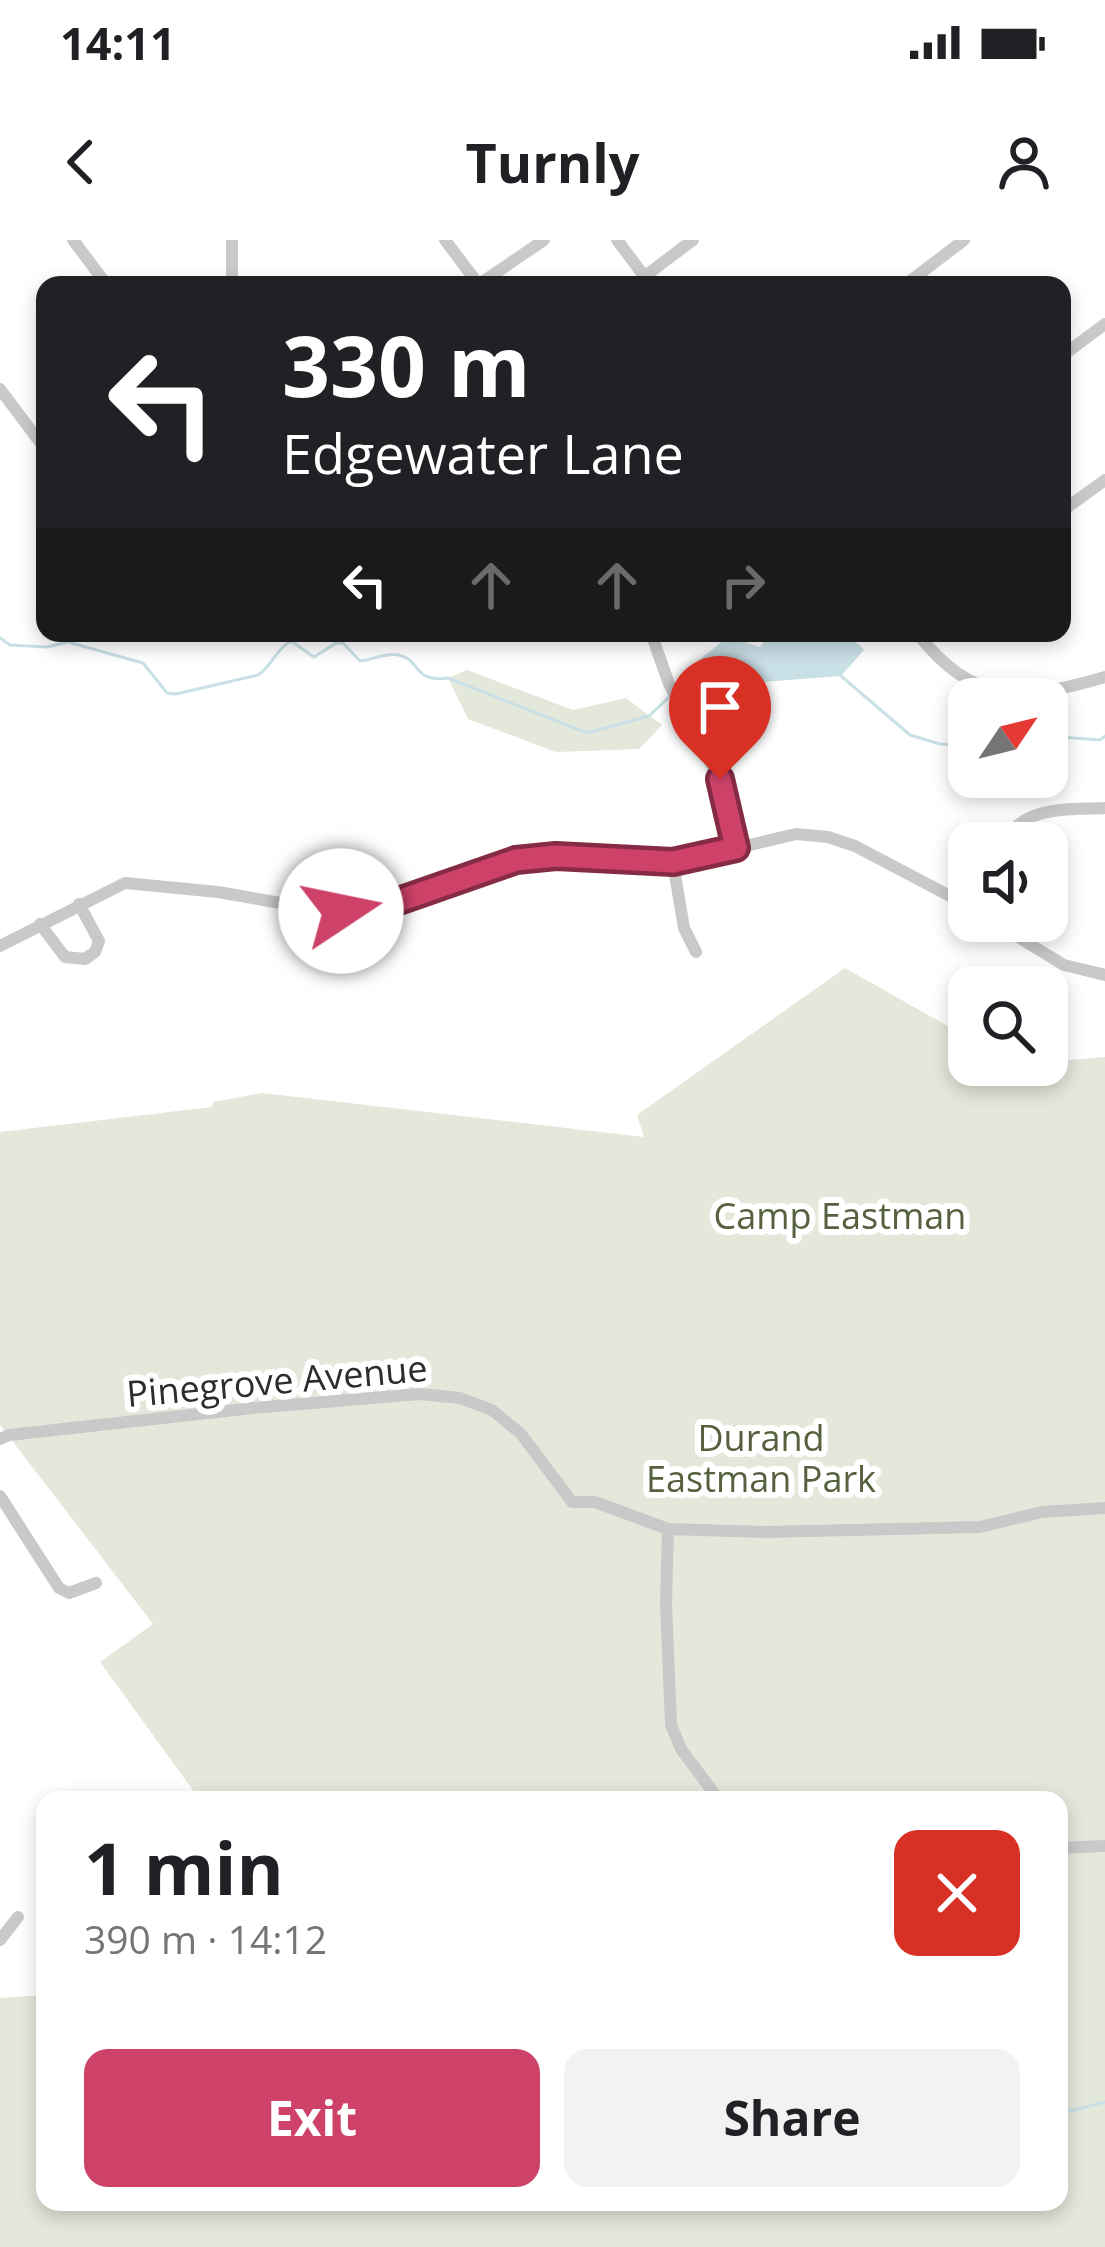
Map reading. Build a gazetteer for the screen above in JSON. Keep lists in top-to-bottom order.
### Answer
{
  "streets": {
    "street": ["Pinegrove Avenue"]
  },
  "parks": ["Camp Eastman", "Durand Eastman Park"],
  "north": "top right",
  "page": {
    "status": "14:11",
    "header": "Turnly",
    "turn": ["330 m", "Edgewater Lane"],
    "heading": ["1 min", "390 m · 14:12"],
    "buttons": ["Exit", "Share"]
  }
}
